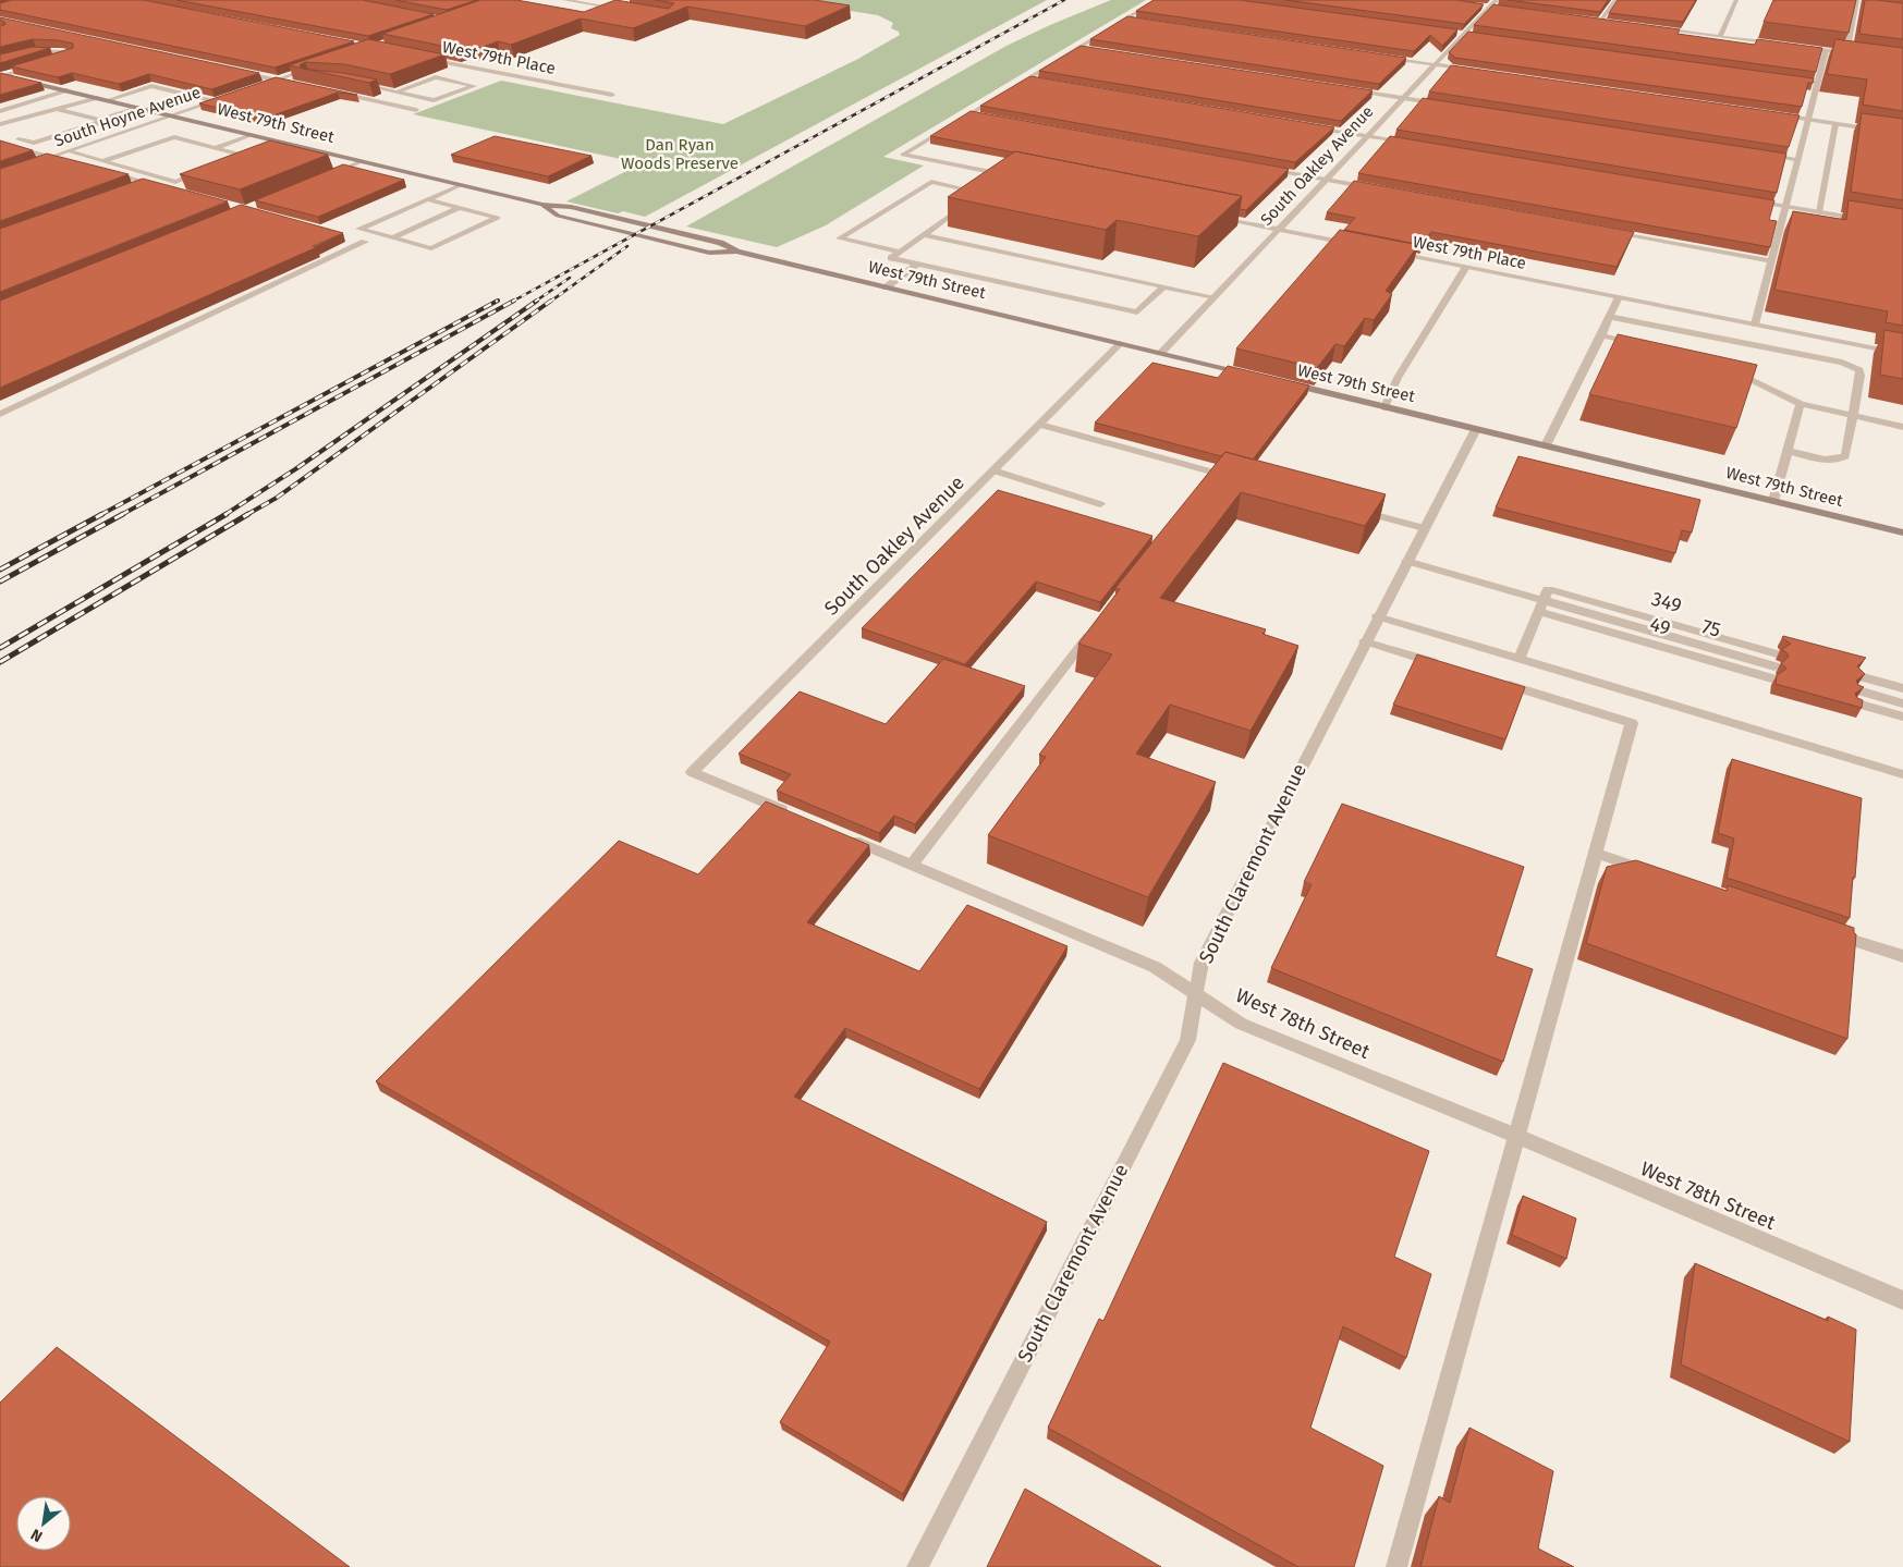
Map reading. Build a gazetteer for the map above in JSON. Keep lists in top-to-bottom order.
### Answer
{
  "streets": {
    "main road": ["West 79th Street"],
    "street": [
      "West 79th Place",
      "South Hoyne Avenue",
      "South Oakley Avenue",
      "349",
      "49",
      "75",
      "South Claremont Avenue",
      "West 78th Street"
    ]
  },
  "crossings": [
    ["South Hoyne Avenue", "West 79th Street"],
    ["West 79th Street", "South Oakley Avenue"],
    ["West 79th Street", "South Claremont Avenue"],
    ["349", "49"],
    ["349", "75"],
    ["49", "75"],
    ["South Claremont Avenue", "West 78th Street"]
  ],
  "parks": ["Dan Ryan Woods Preserve"],
  "north": "bottom left"
}
